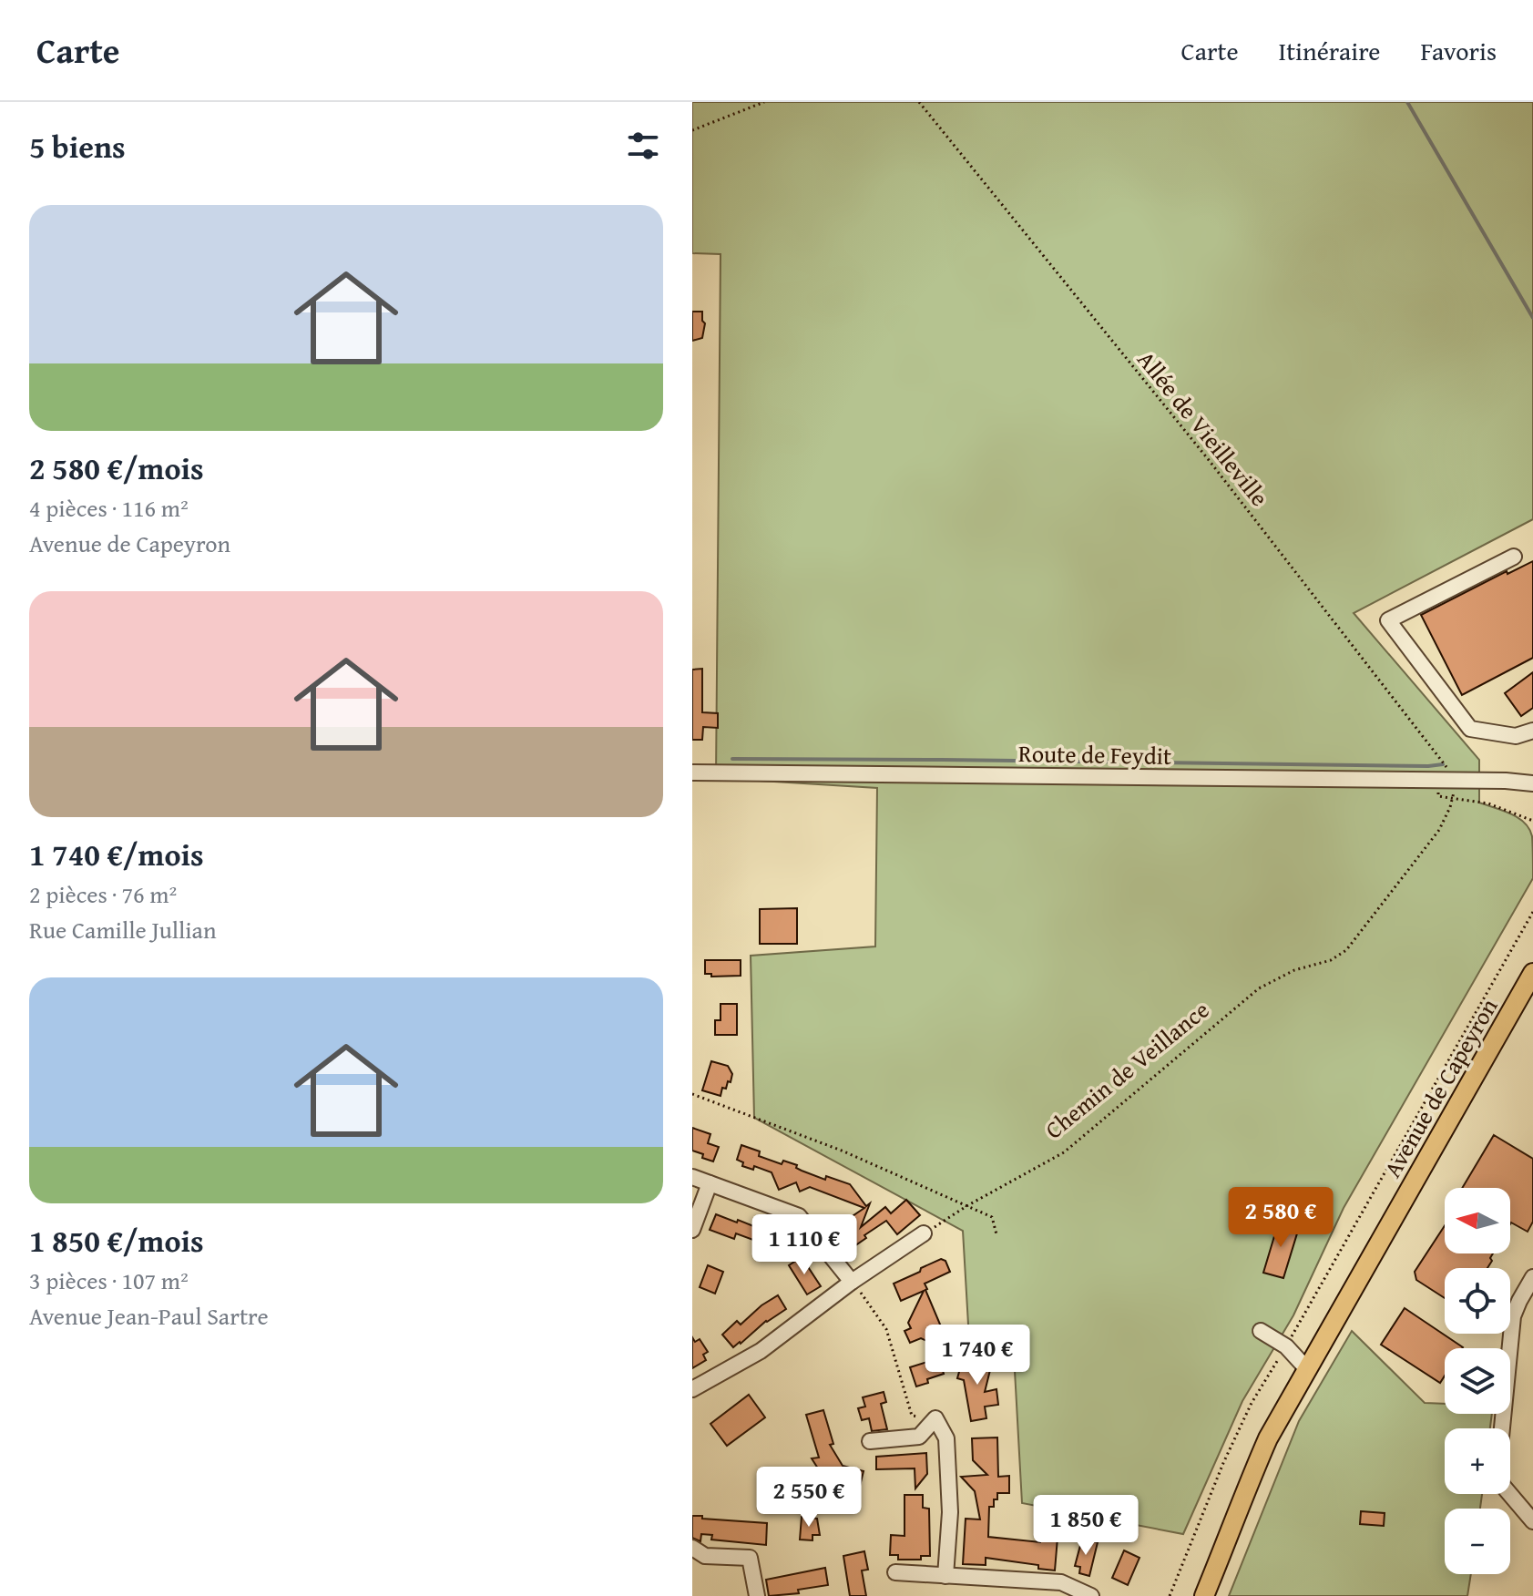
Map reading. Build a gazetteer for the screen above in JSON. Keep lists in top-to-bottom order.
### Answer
{
  "streets": {
    "main road": ["Avenue de Capeyron"],
    "street": ["Route de Feydit"],
    "path": ["Allée de Vieilleville", "Chemin de Veillance"]
  },
  "crossings": [
    ["Allée de Vieilleville", "Route de Feydit"],
    ["Allée de Vieilleville", "Chemin de Veillance"],
    ["Route de Feydit", "Chemin de Veillance"]
  ],
  "north": "left",
  "page": {
    "header": "Carte",
    "nav": ["Carte", "Itinéraire", "Favoris"],
    "heading": "5 biens",
    "list": [
      {
        "name": "2 580 €/mois",
        "note": "4 pièces · 116 m² · Avenue de Capeyron"
      },
      {
        "name": "1 740 €/mois",
        "note": "2 pièces · 76 m² · Rue Camille Jullian"
      },
      {
        "name": "1 850 €/mois",
        "note": "3 pièces · 107 m² · Avenue Jean-Paul Sartre"
      }
    ],
    "price": [
      "2 580 €",
      "1 110 €",
      "1 740 €",
      "2 550 €",
      "1 850 €"
    ],
    "map_buttons": ["+", "−"]
  }
}
